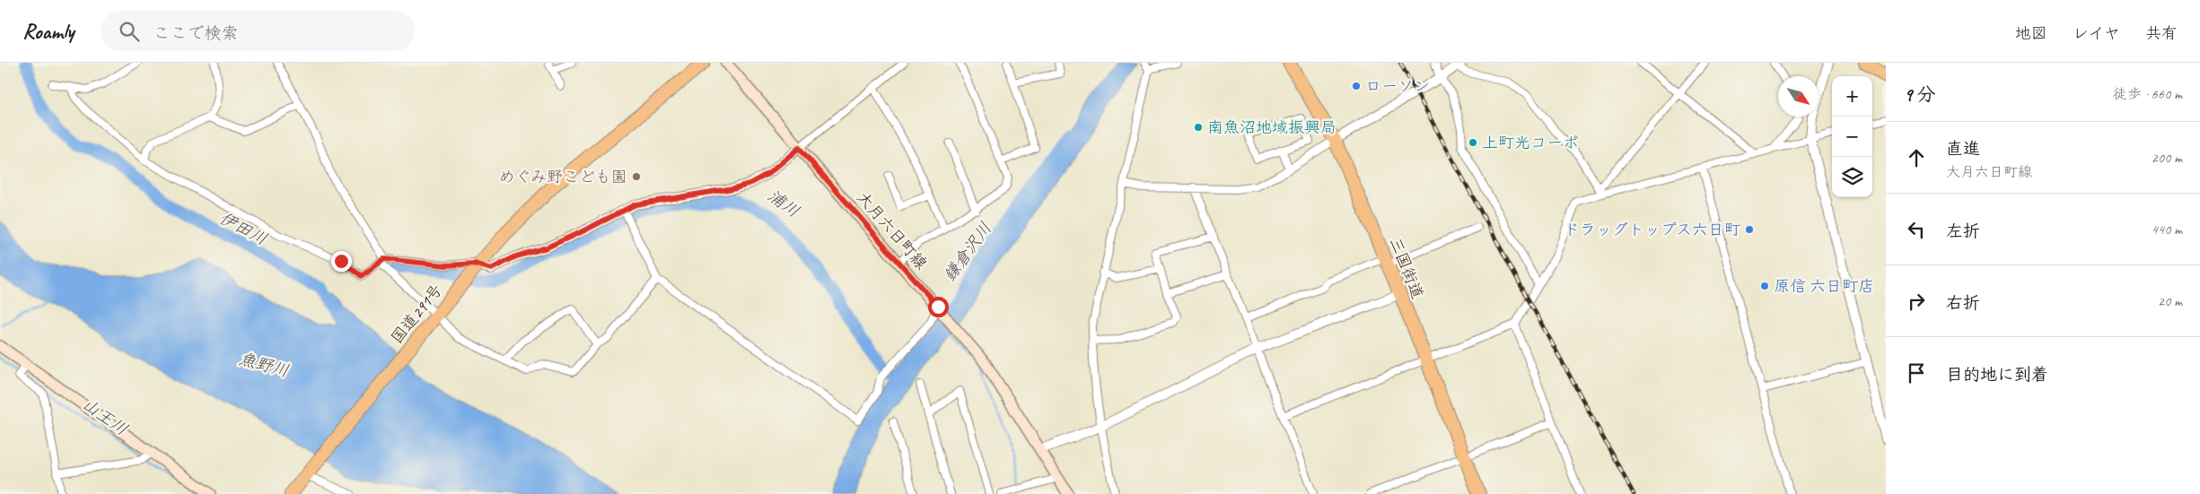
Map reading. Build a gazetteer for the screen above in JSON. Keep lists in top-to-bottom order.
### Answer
{
  "streets": {
    "highway": ["三国街道", "国道291号"],
    "main road": ["大月六日町線"]
  },
  "water": [
    "浦川",
    "伊田川",
    "鎌倉沢川",
    "魚野川",
    "山王川"
  ],
  "places": [
    "ローソン",
    "南魚沼地域振興局",
    "上町光コーポ",
    "めぐみ野こども園",
    "ドラッグトップス六日町",
    "原信 六日町店"
  ],
  "north": "bottom right",
  "page": {
    "header": "Roamly",
    "search": "ここで検索",
    "nav": ["地図", "レイヤ", "共有"],
    "heading": ["9 分", "徒歩 · 660 m"],
    "map_buttons": ["+", "−"],
    "list": [
      ["直進", "大月六日町線", "200 m"],
      ["左折", "440 m"],
      ["右折", "20 m"],
      "目的地に到着"
    ]
  }
}
